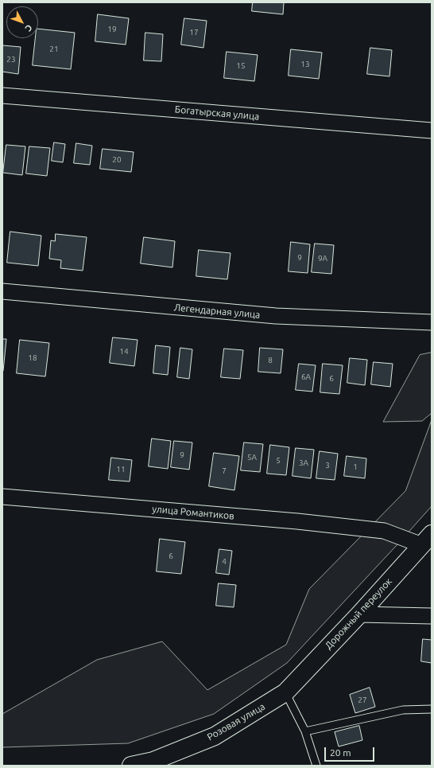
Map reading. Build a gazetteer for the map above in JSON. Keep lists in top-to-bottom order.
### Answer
{
  "streets": {
    "main road": ["Дорожный переулок", "Розовая улица"],
    "street": ["Богатырская улица", "Легендарная улица", "улица Романтиков"]
  },
  "crossings": [
    ["улица Романтиков", "Дорожный переулок"],
    ["Дорожный переулок", "Розовая улица"]
  ],
  "house_numbers": [
    "19",
    "17",
    "21",
    "23",
    "13",
    "15",
    "20",
    "9",
    "9А",
    "14",
    "18",
    "8",
    "6А",
    "6",
    "9",
    "5А",
    "5",
    "3А",
    "3",
    "1",
    "11",
    "7",
    "6",
    "4",
    "27"
  ],
  "scale_bar": "20 m",
  "north": "bottom right"
}
